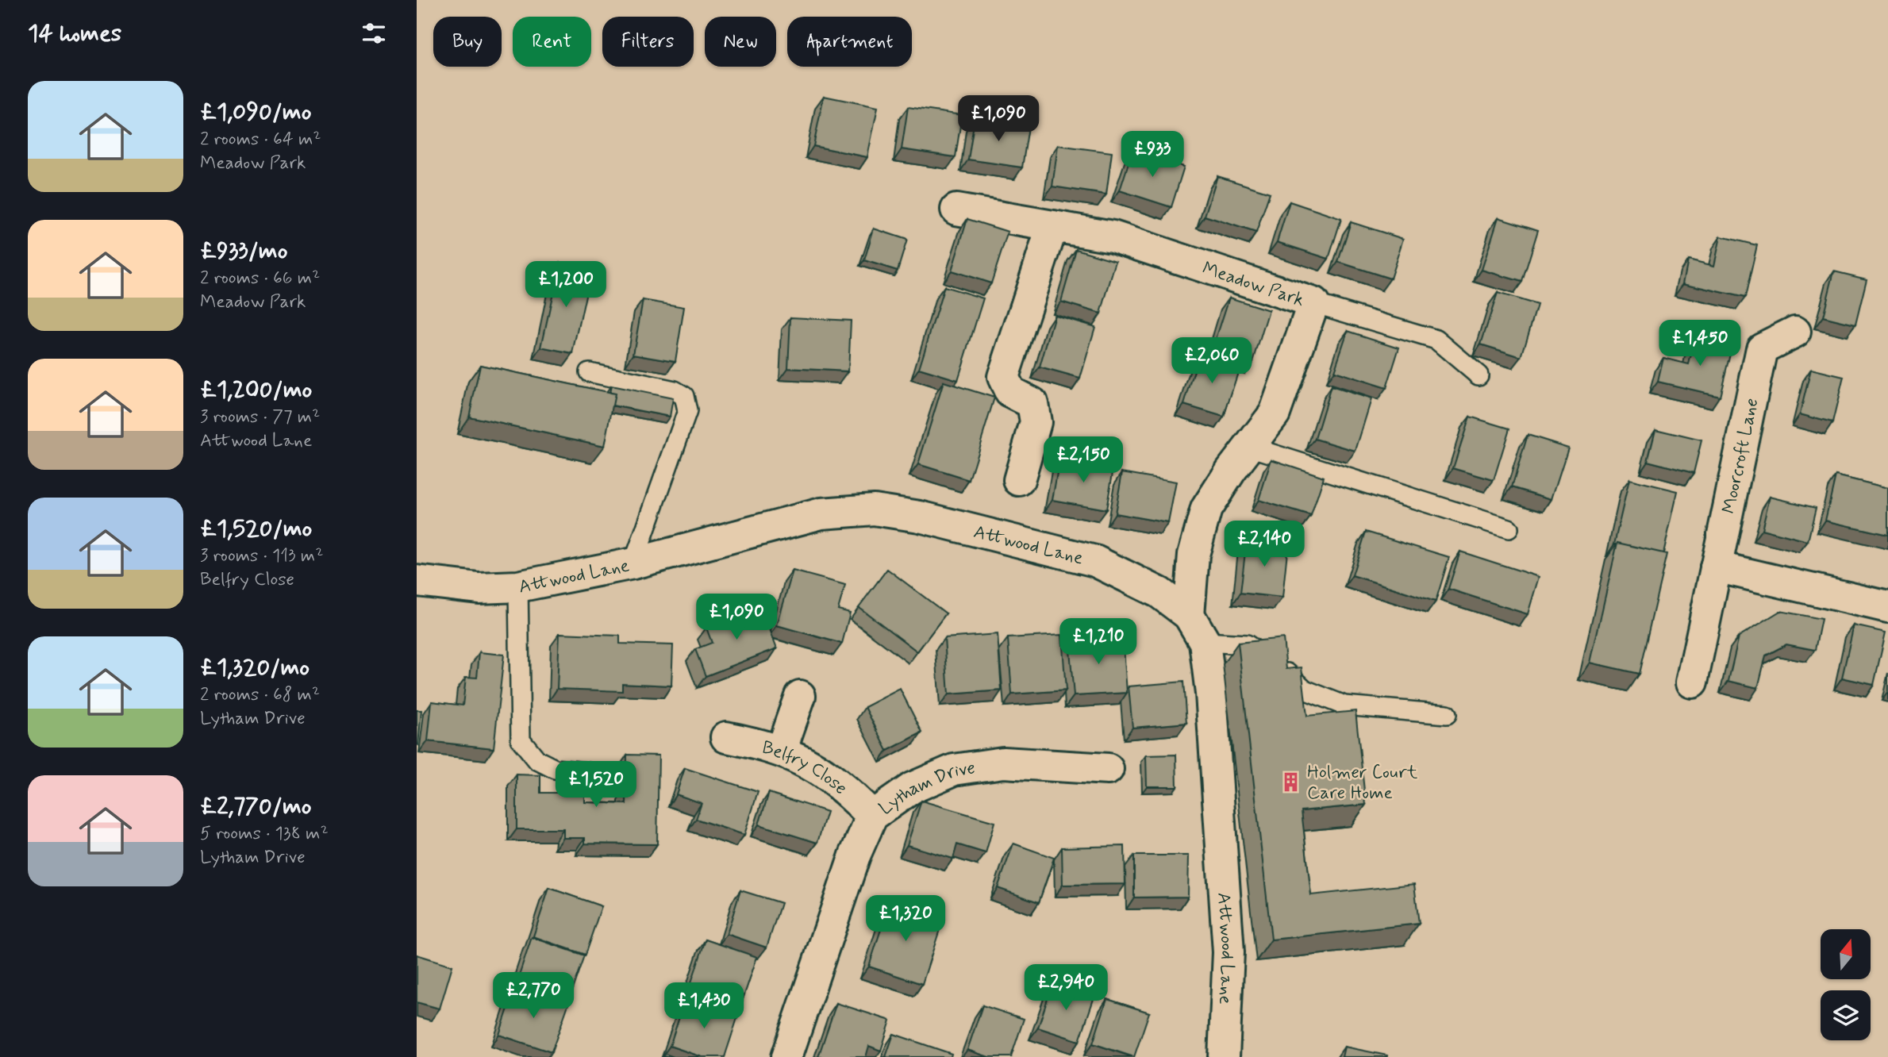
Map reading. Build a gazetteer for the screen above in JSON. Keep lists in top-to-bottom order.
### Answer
{
  "streets": {
    "street": [
      "Meadow Park",
      "Moorcroft Lane",
      "Attwood Lane",
      "Belfry Close",
      "Lytham Drive"
    ]
  },
  "crossings": [
    ["Meadow Park", "Attwood Lane"],
    ["Belfry Close", "Lytham Drive"]
  ],
  "places": {
    "building": ["Holmer Court Care Home"]
  },
  "north": "top",
  "page": {
    "heading": "14 homes",
    "chip": [
      "Buy",
      "Rent",
      "Filters",
      "New",
      "Apartment"
    ],
    "list": [
      {
        "name": "£1,090/mo",
        "note": "2 rooms · 64 m² · Meadow Park"
      },
      {
        "name": "£933/mo",
        "note": "2 rooms · 66 m² · Meadow Park"
      },
      {
        "name": "£1,200/mo",
        "note": "3 rooms · 77 m² · Attwood Lane"
      },
      {
        "name": "£1,520/mo",
        "note": "3 rooms · 113 m² · Belfry Close"
      },
      {
        "name": "£1,320/mo",
        "note": "2 rooms · 68 m² · Lytham Drive"
      },
      {
        "name": "£2,770/mo",
        "note": "5 rooms · 138 m² · Lytham Drive"
      }
    ],
    "price": [
      "£1,090",
      "£933",
      "£1,200",
      "£1,450",
      "£2,060",
      "£2,150",
      "£2,140",
      "£1,090",
      "£1,210",
      "£1,520",
      "£1,320",
      "£2,940",
      "£2,770",
      "£1,430"
    ]
  }
}
